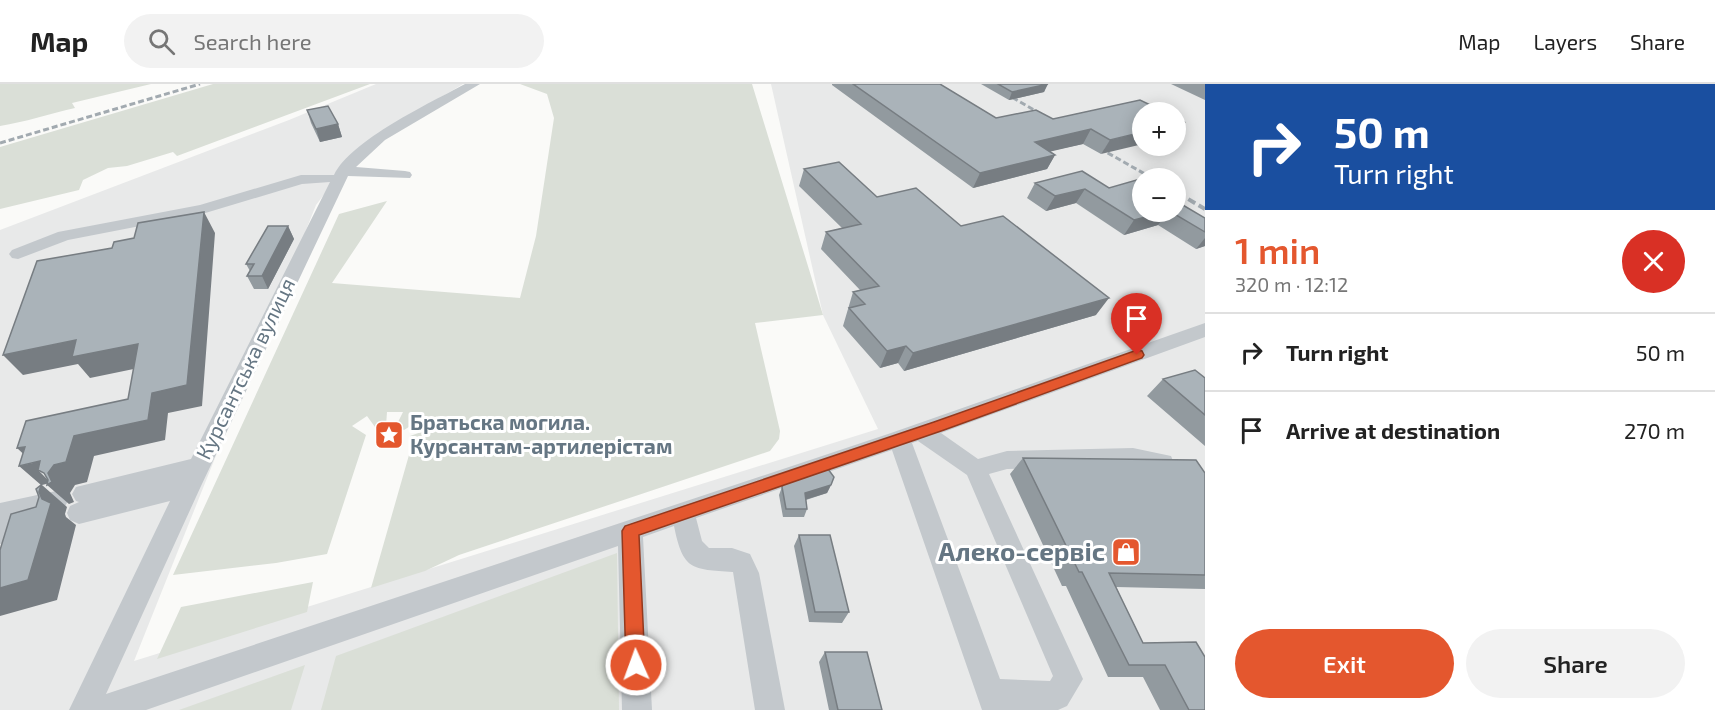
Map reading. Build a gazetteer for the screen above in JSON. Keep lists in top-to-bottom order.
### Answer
{
  "streets": {
    "street": ["Курсантська вулиця"]
  },
  "places": {
    "place": ["Братьска могила. Курсантам-артилерістам"],
    "shop": ["Алеко-сервіс"]
  },
  "page": {
    "header": "Map",
    "search": "Search here",
    "nav": ["Map", "Layers", "Share"],
    "turn": ["50 m", "Turn right"],
    "map_buttons": ["+", "−"],
    "heading": ["1 min", "320 m · 12:12"],
    "list": [
      {
        "name": "Turn right",
        "value": "50 m"
      },
      {
        "name": "Arrive at destination",
        "value": "270 m"
      }
    ],
    "buttons": ["Exit", "Share"]
  }
}
